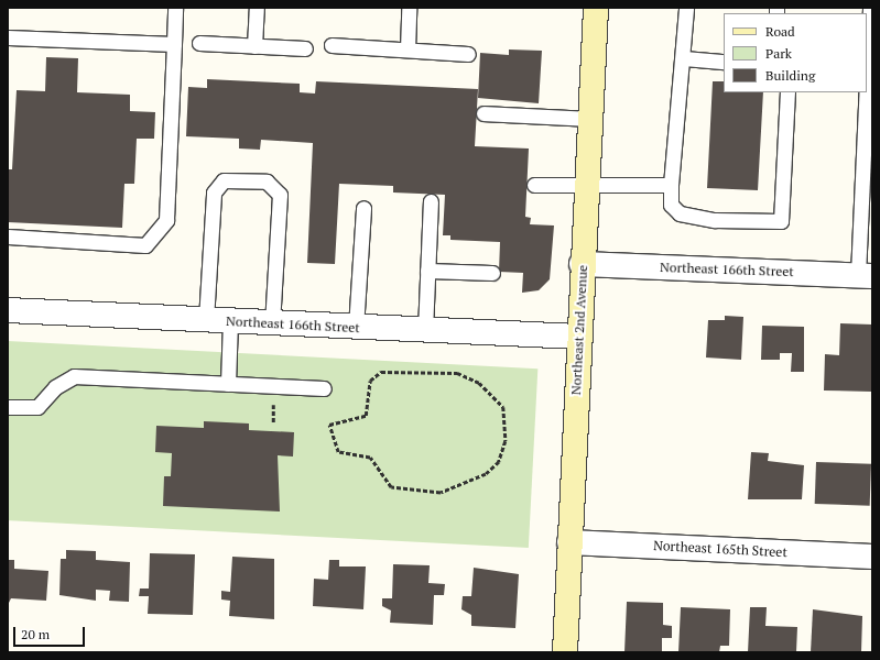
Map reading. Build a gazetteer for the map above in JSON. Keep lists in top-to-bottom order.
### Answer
{
  "streets": {
    "street": ["Northeast 166th Street", "Northeast 2nd Avenue", "Northeast 165th Street"]
  },
  "crossings": [
    ["Northeast 166th Street", "Northeast 2nd Avenue"],
    ["Northeast 2nd Avenue", "Northeast 165th Street"]
  ],
  "legend": ["Road", "Park", "Building"],
  "scale_bar": "20 m"
}
